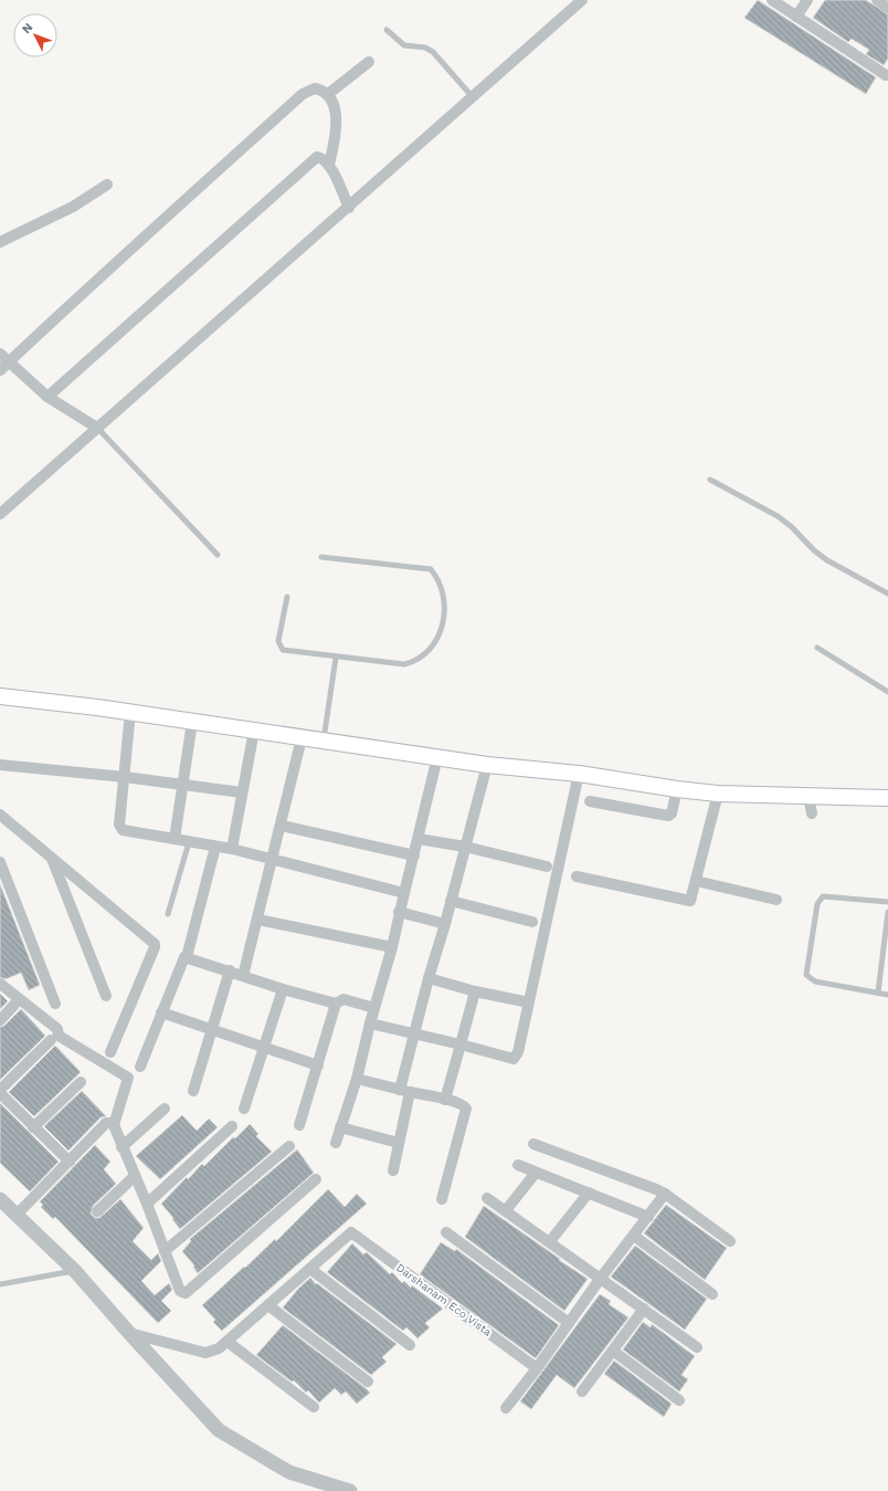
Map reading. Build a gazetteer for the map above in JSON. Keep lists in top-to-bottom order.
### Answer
{
  "streets": {
    "street": ["Darshanam Eco Vista"]
  },
  "north": "top left"
}
